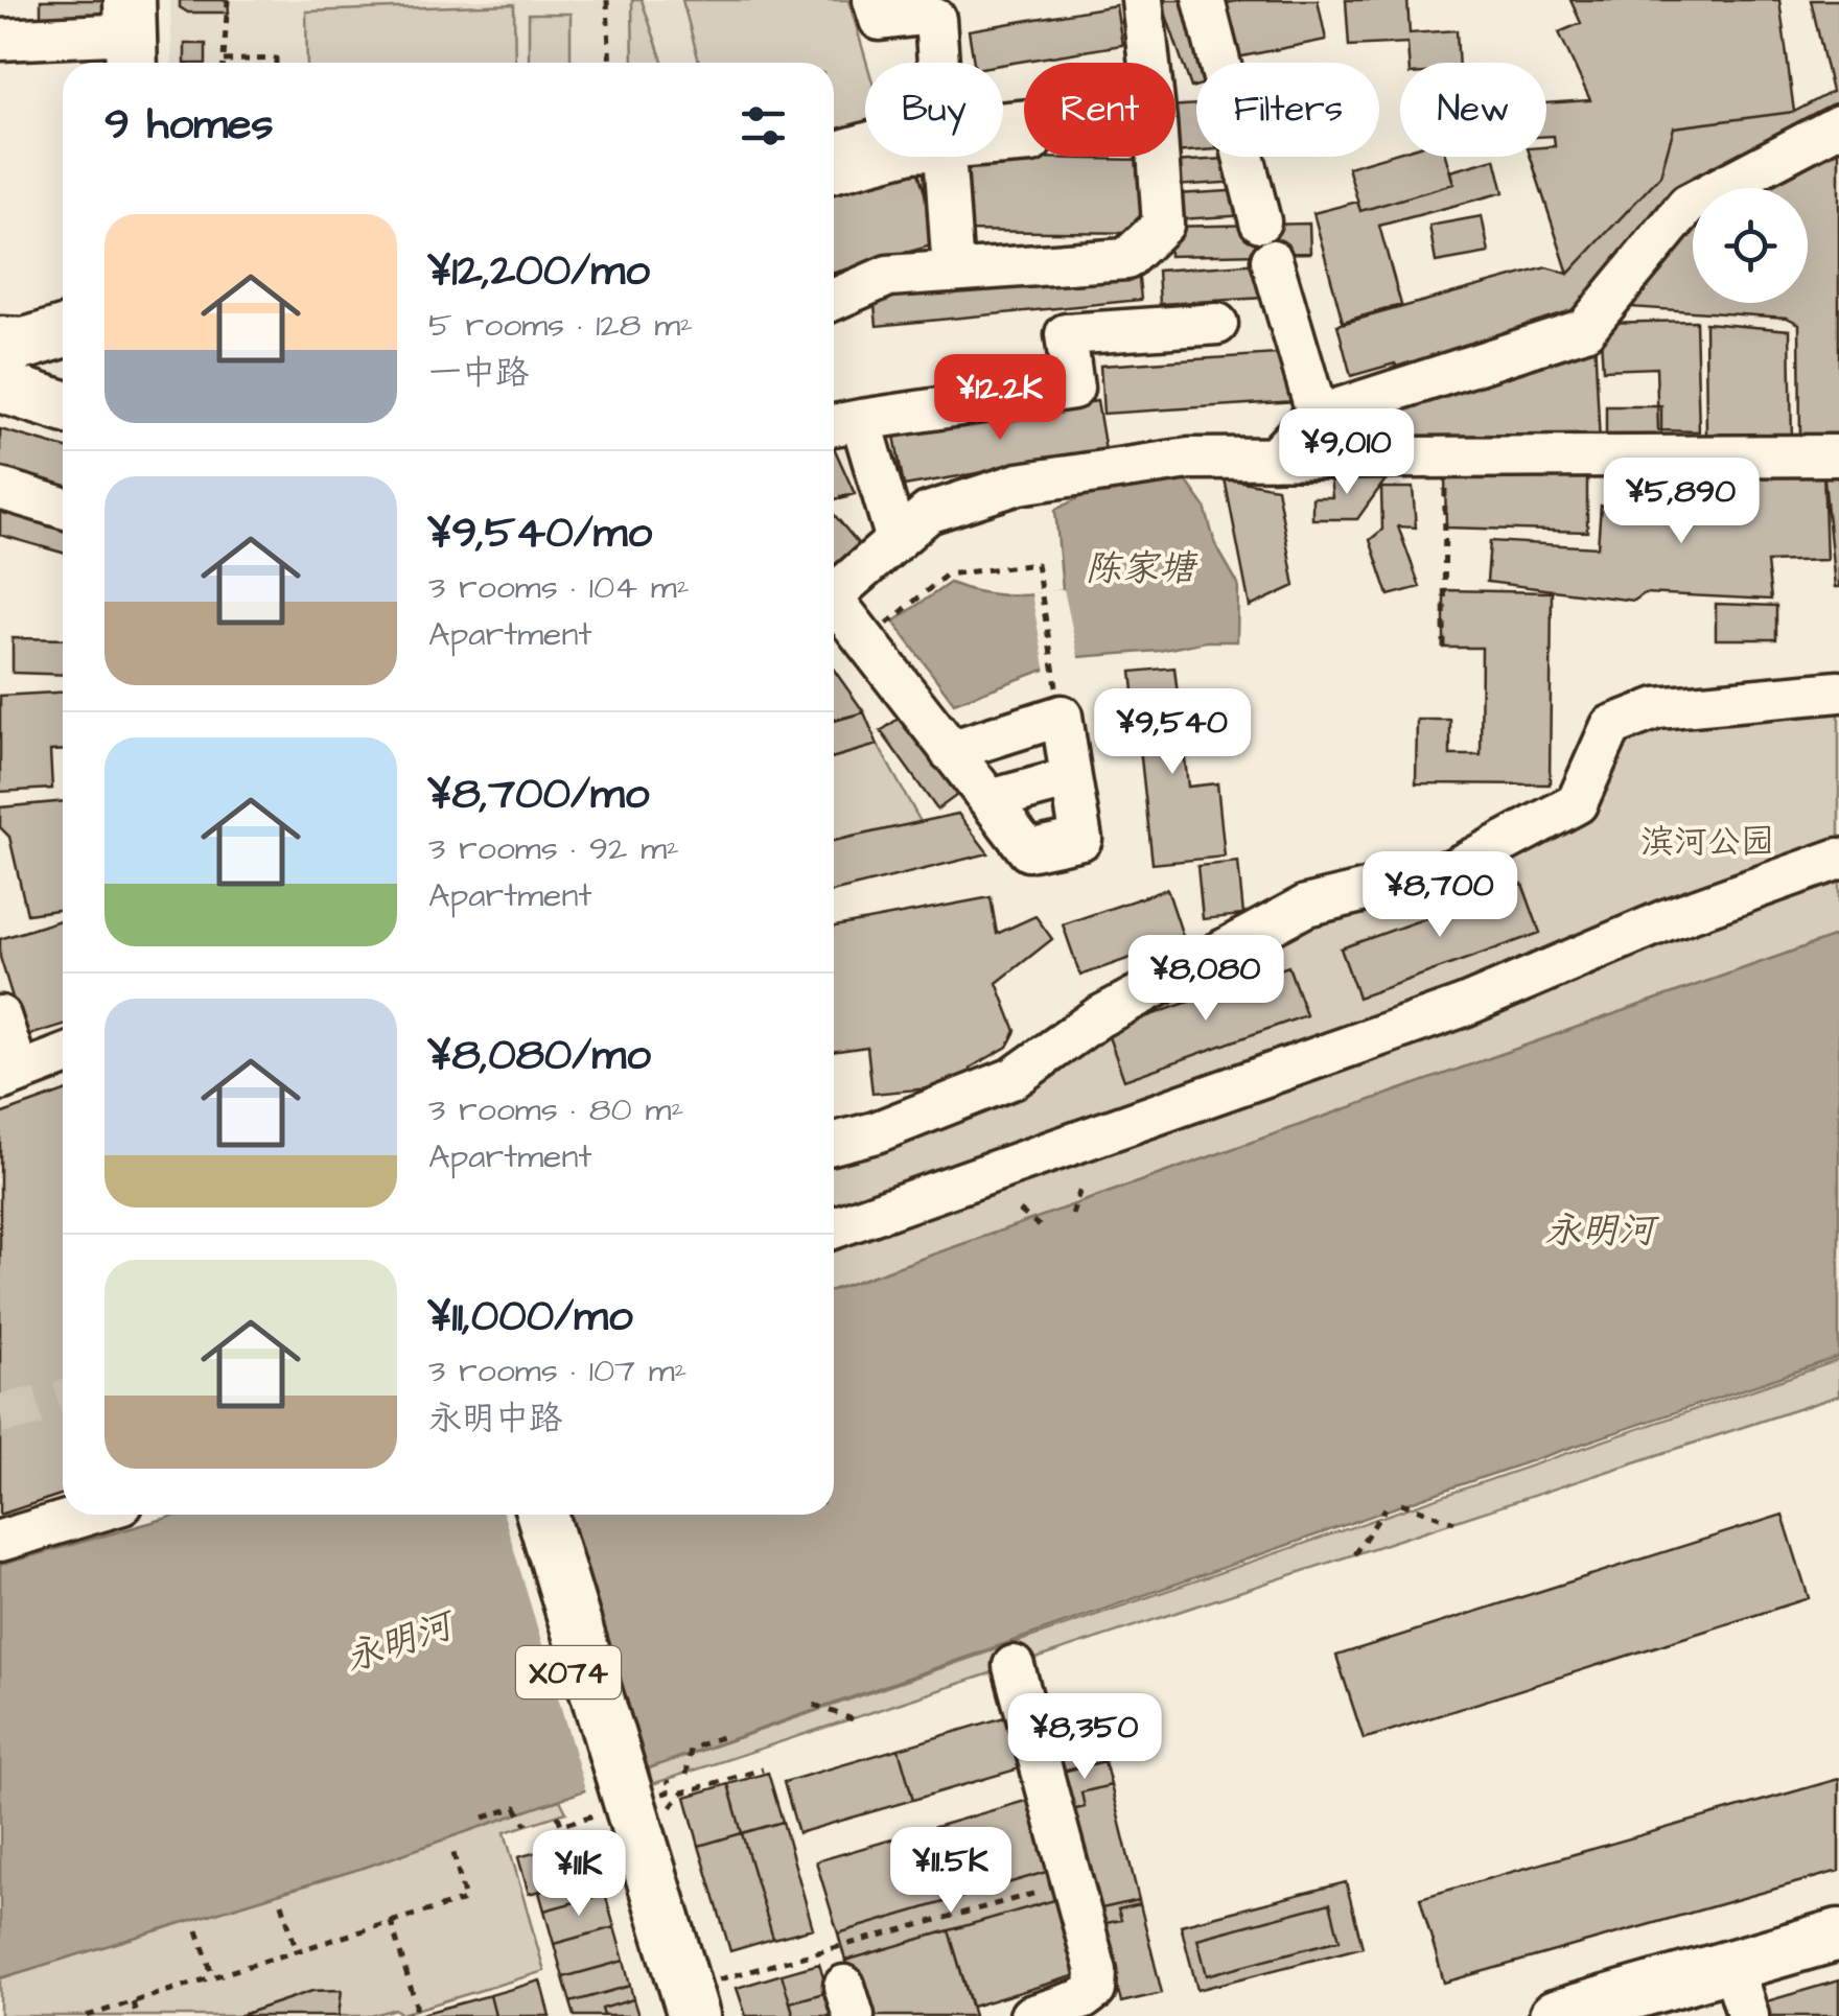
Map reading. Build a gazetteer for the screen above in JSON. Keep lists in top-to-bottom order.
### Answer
{
  "streets": {
    "main road": ["X074"]
  },
  "water": ["陈家塘", "永明河"],
  "parks": ["滨河公园"],
  "page": {
    "chip": [
      "Buy",
      "Rent",
      "Filters",
      "New"
    ],
    "heading": "9 homes",
    "list": [
      {
        "name": "¥12,200/mo",
        "note": "5 rooms · 128 m² · 一中路"
      },
      {
        "name": "¥9,540/mo",
        "note": "3 rooms · 104 m² · Apartment"
      },
      {
        "name": "¥8,700/mo",
        "note": "3 rooms · 92 m² · Apartment"
      },
      {
        "name": "¥8,080/mo",
        "note": "3 rooms · 80 m² · Apartment"
      },
      {
        "name": "¥11,000/mo",
        "note": "3 rooms · 107 m² · 永明中路"
      }
    ],
    "price": [
      "¥12.2K",
      "¥9,010",
      "¥5,890",
      "¥9,540",
      "¥8,700",
      "¥8,080",
      "¥8,350",
      "¥11.5K",
      "¥11K"
    ]
  }
}
